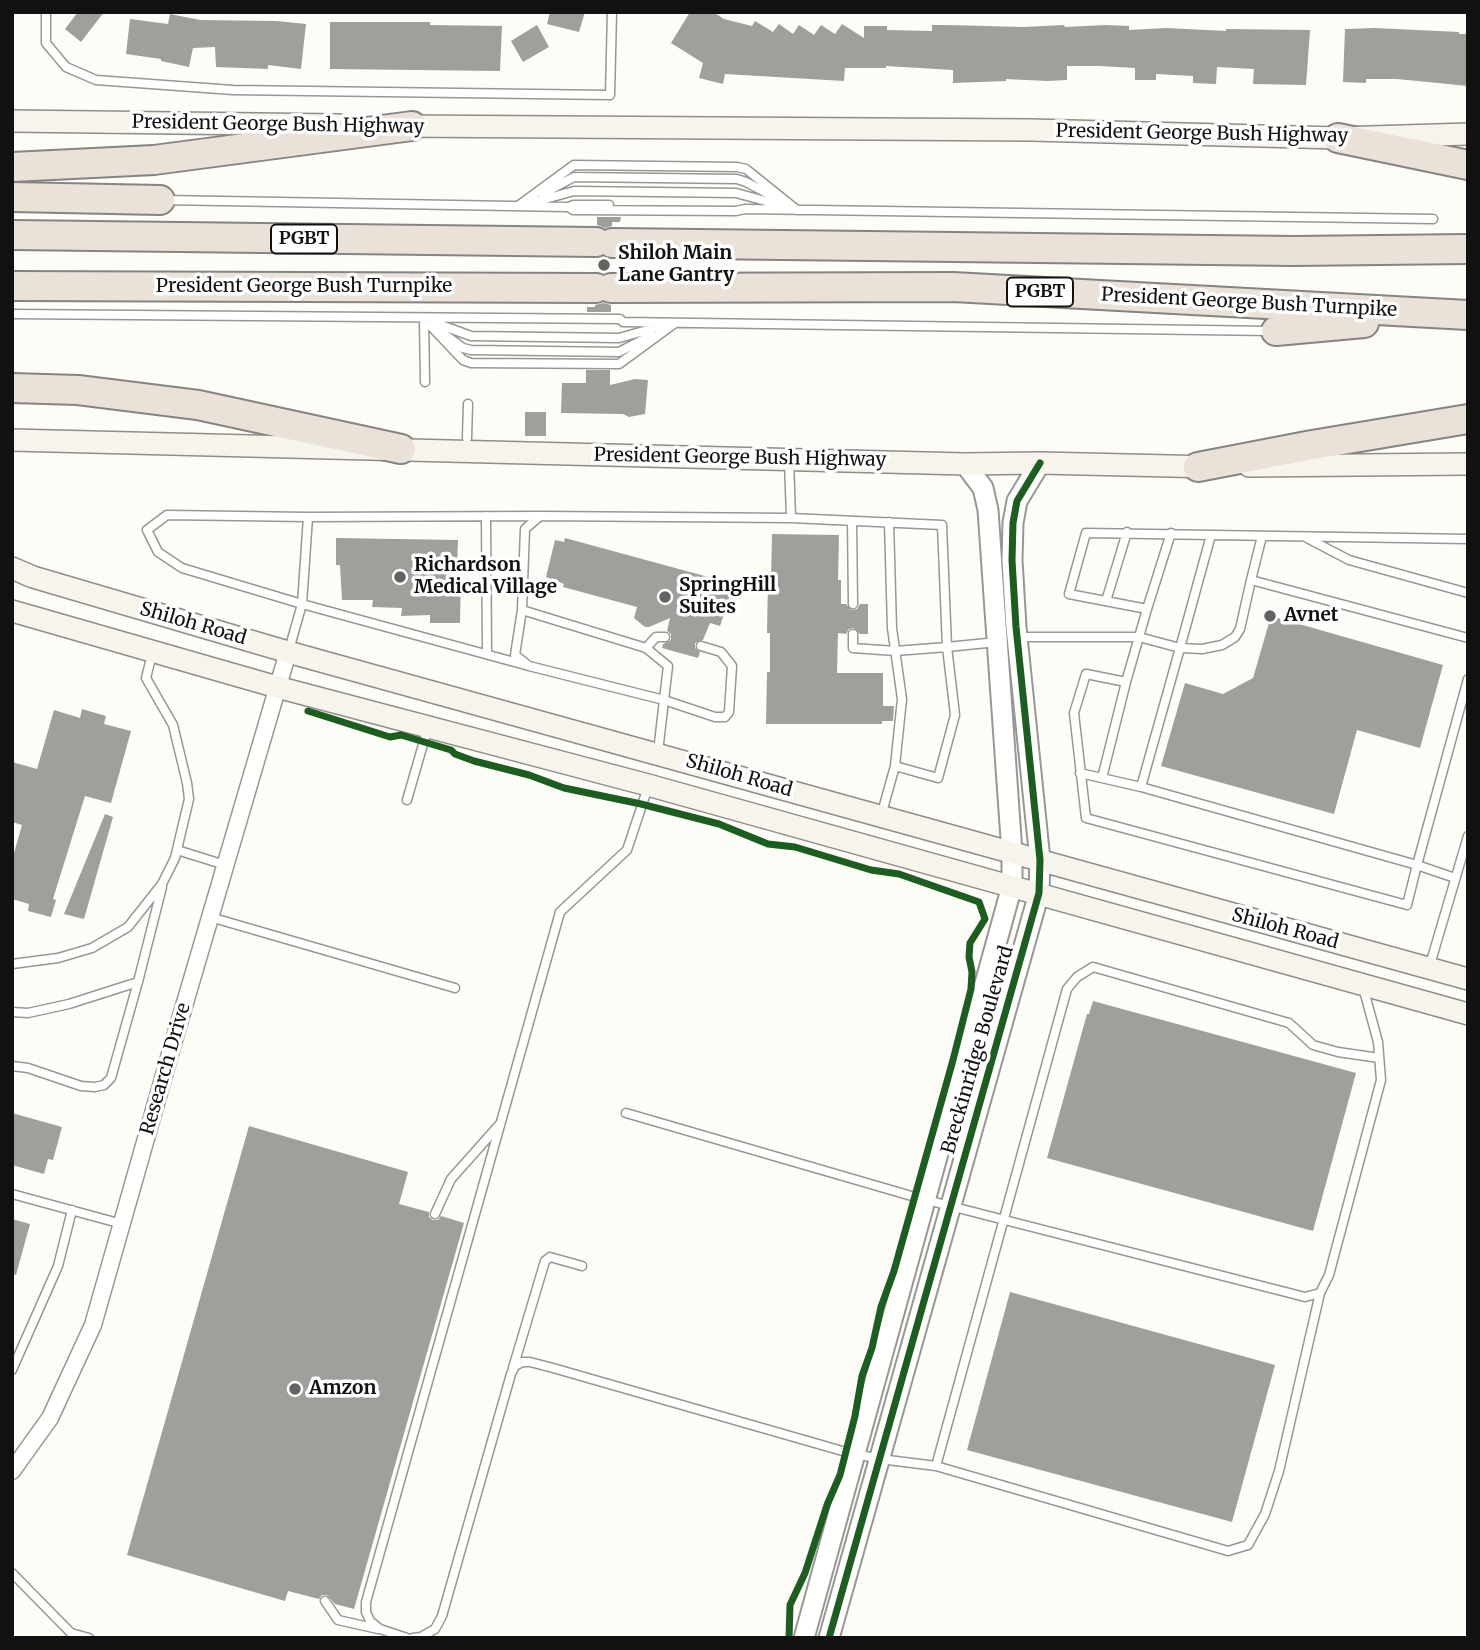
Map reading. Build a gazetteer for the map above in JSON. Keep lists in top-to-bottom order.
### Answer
{
  "streets": {
    "highway": ["PGBT", "President George Bush Turnpike"],
    "main road": ["President George Bush Highway", "Shiloh Road"],
    "street": ["Breckinridge Boulevard", "Research Drive"]
  },
  "crossings": [
    ["President George Bush Highway", "Breckinridge Boulevard"],
    ["Shiloh Road", "Breckinridge Boulevard"],
    ["Shiloh Road", "Research Drive"]
  ],
  "places": [
    "Shiloh Main Lane Gantry",
    "Richardson Medical Village",
    "SpringHill Suites",
    "Avnet",
    "Amzon"
  ]
}
